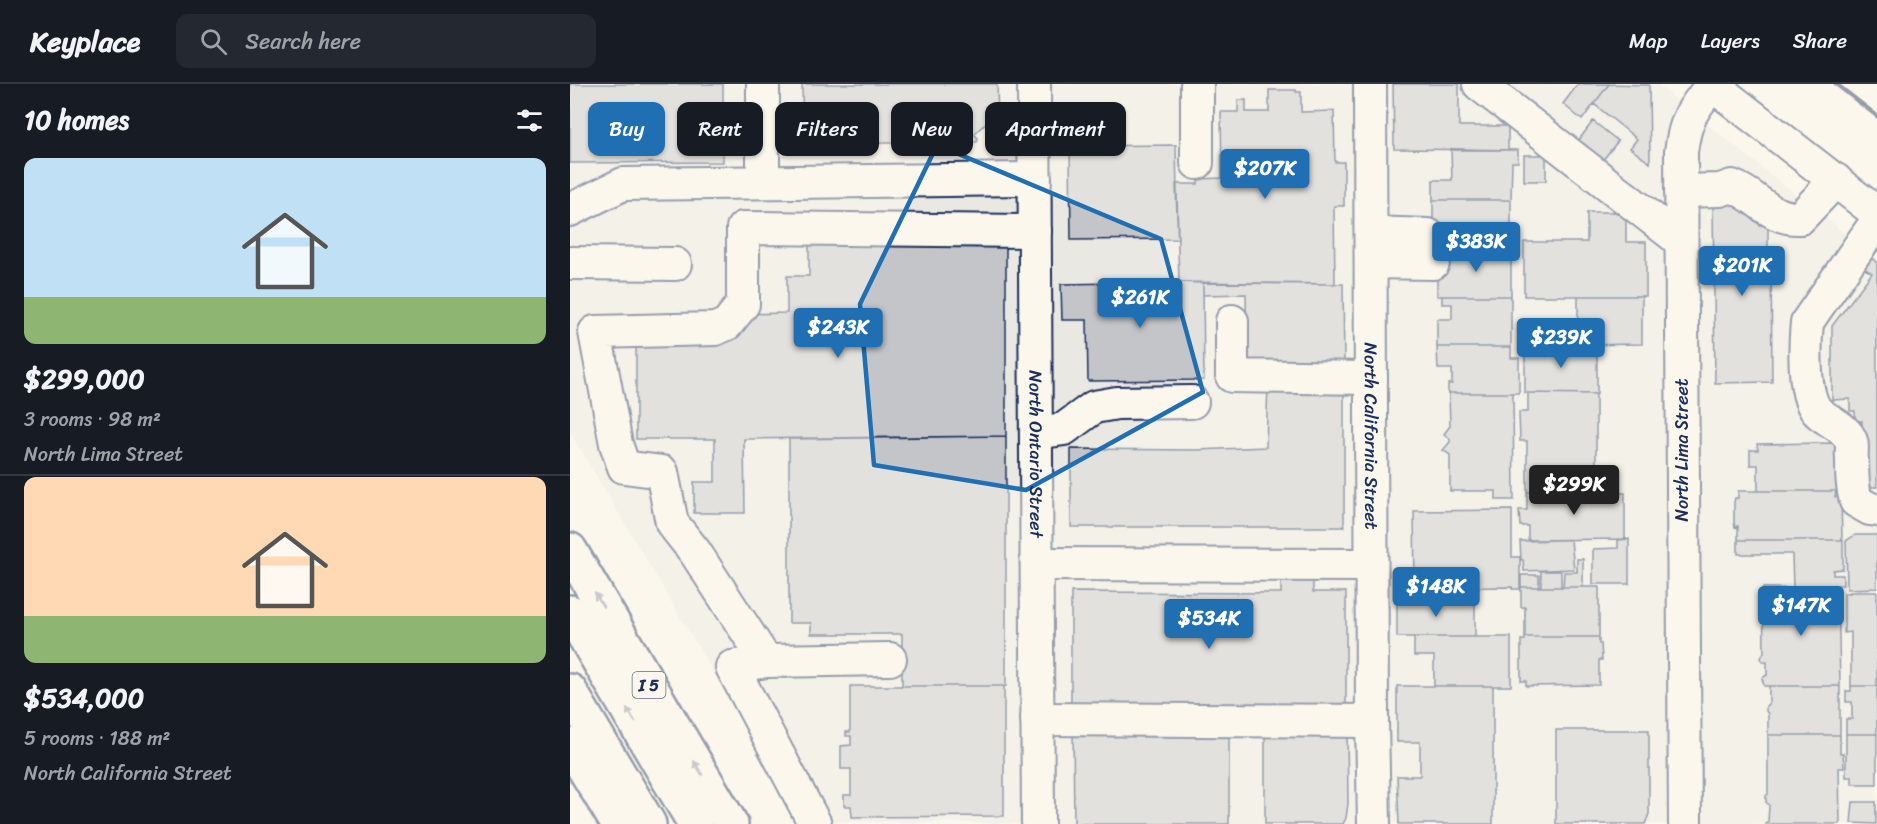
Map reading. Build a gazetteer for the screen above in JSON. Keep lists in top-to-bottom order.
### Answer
{
  "streets": {
    "highway": ["I 5"],
    "street": ["North California Street", "North Lima Street", "North Ontario Street"]
  },
  "page": {
    "header": "Keyplace",
    "search": "Search here",
    "nav": ["Map", "Layers", "Share"],
    "heading": "10 homes",
    "chip": [
      "Buy",
      "Rent",
      "Filters",
      "New",
      "Apartment"
    ],
    "price": [
      "$207K",
      "$383K",
      "$201K",
      "$261K",
      "$243K",
      "$239K",
      "$299K",
      "$148K",
      "$147K",
      "$534K"
    ],
    "list": [
      {
        "name": "$299,000",
        "note": "3 rooms · 98 m² · North Lima Street"
      },
      {
        "name": "$534,000",
        "note": "5 rooms · 188 m² · North California Street"
      }
    ]
  }
}
